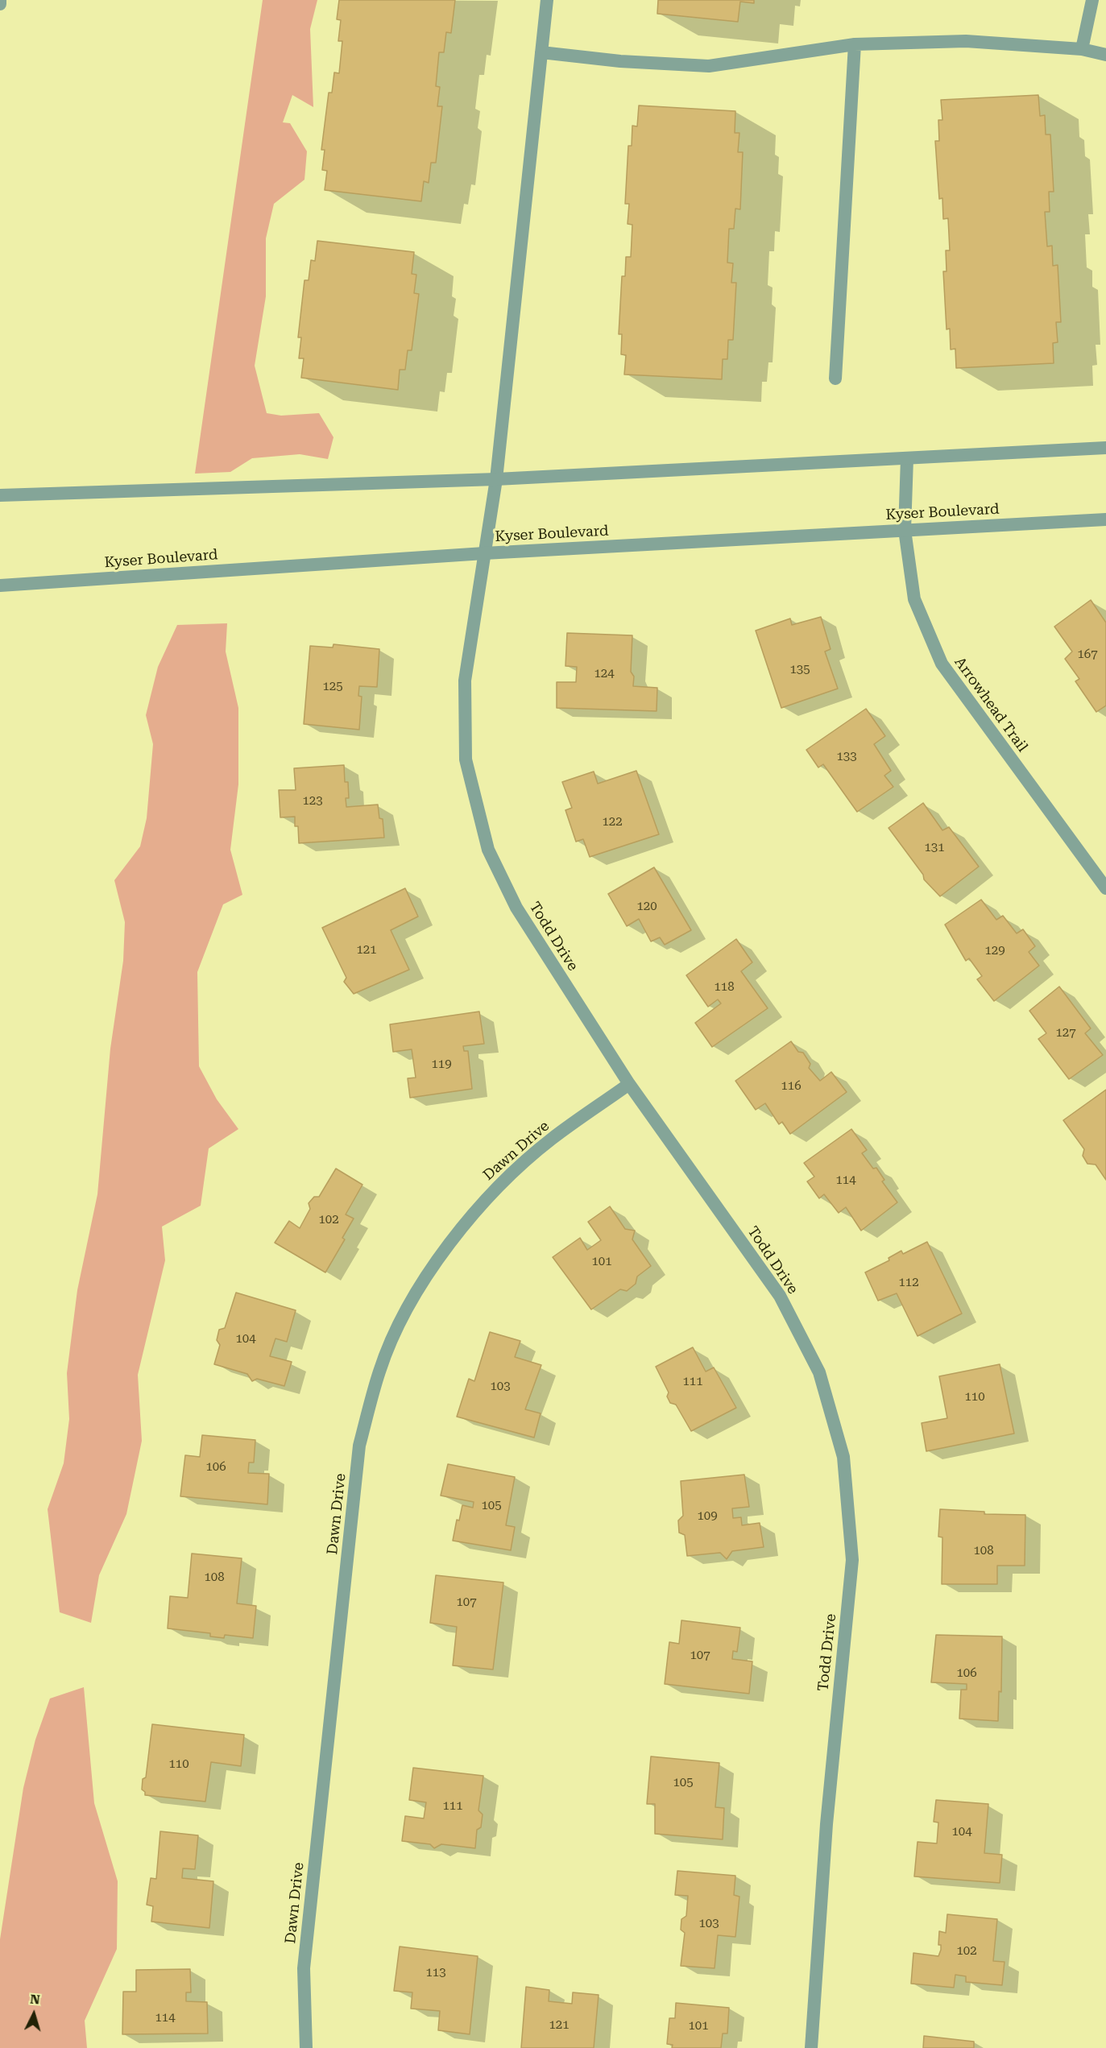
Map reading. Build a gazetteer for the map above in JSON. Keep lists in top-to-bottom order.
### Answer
{
  "streets": {
    "street": [
      "Kyser Boulevard",
      "Arrowhead Trail",
      "Todd Drive",
      "Dawn Drive"
    ]
  },
  "crossings": [
    ["Kyser Boulevard", "Arrowhead Trail"],
    ["Kyser Boulevard", "Todd Drive"],
    ["Todd Drive", "Dawn Drive"]
  ],
  "house_numbers": [
    "167",
    "135",
    "124",
    "125",
    "133",
    "123",
    "122",
    "131",
    "120",
    "121",
    "129",
    "118",
    "127",
    "119",
    "116",
    "114",
    "102",
    "101",
    "112",
    "104",
    "111",
    "103",
    "110",
    "106",
    "105",
    "109",
    "108",
    "108",
    "107",
    "107",
    "106",
    "110",
    "105",
    "111",
    "104",
    "103",
    "102",
    "113",
    "114",
    "121",
    "101"
  ],
  "north": "top"
}
